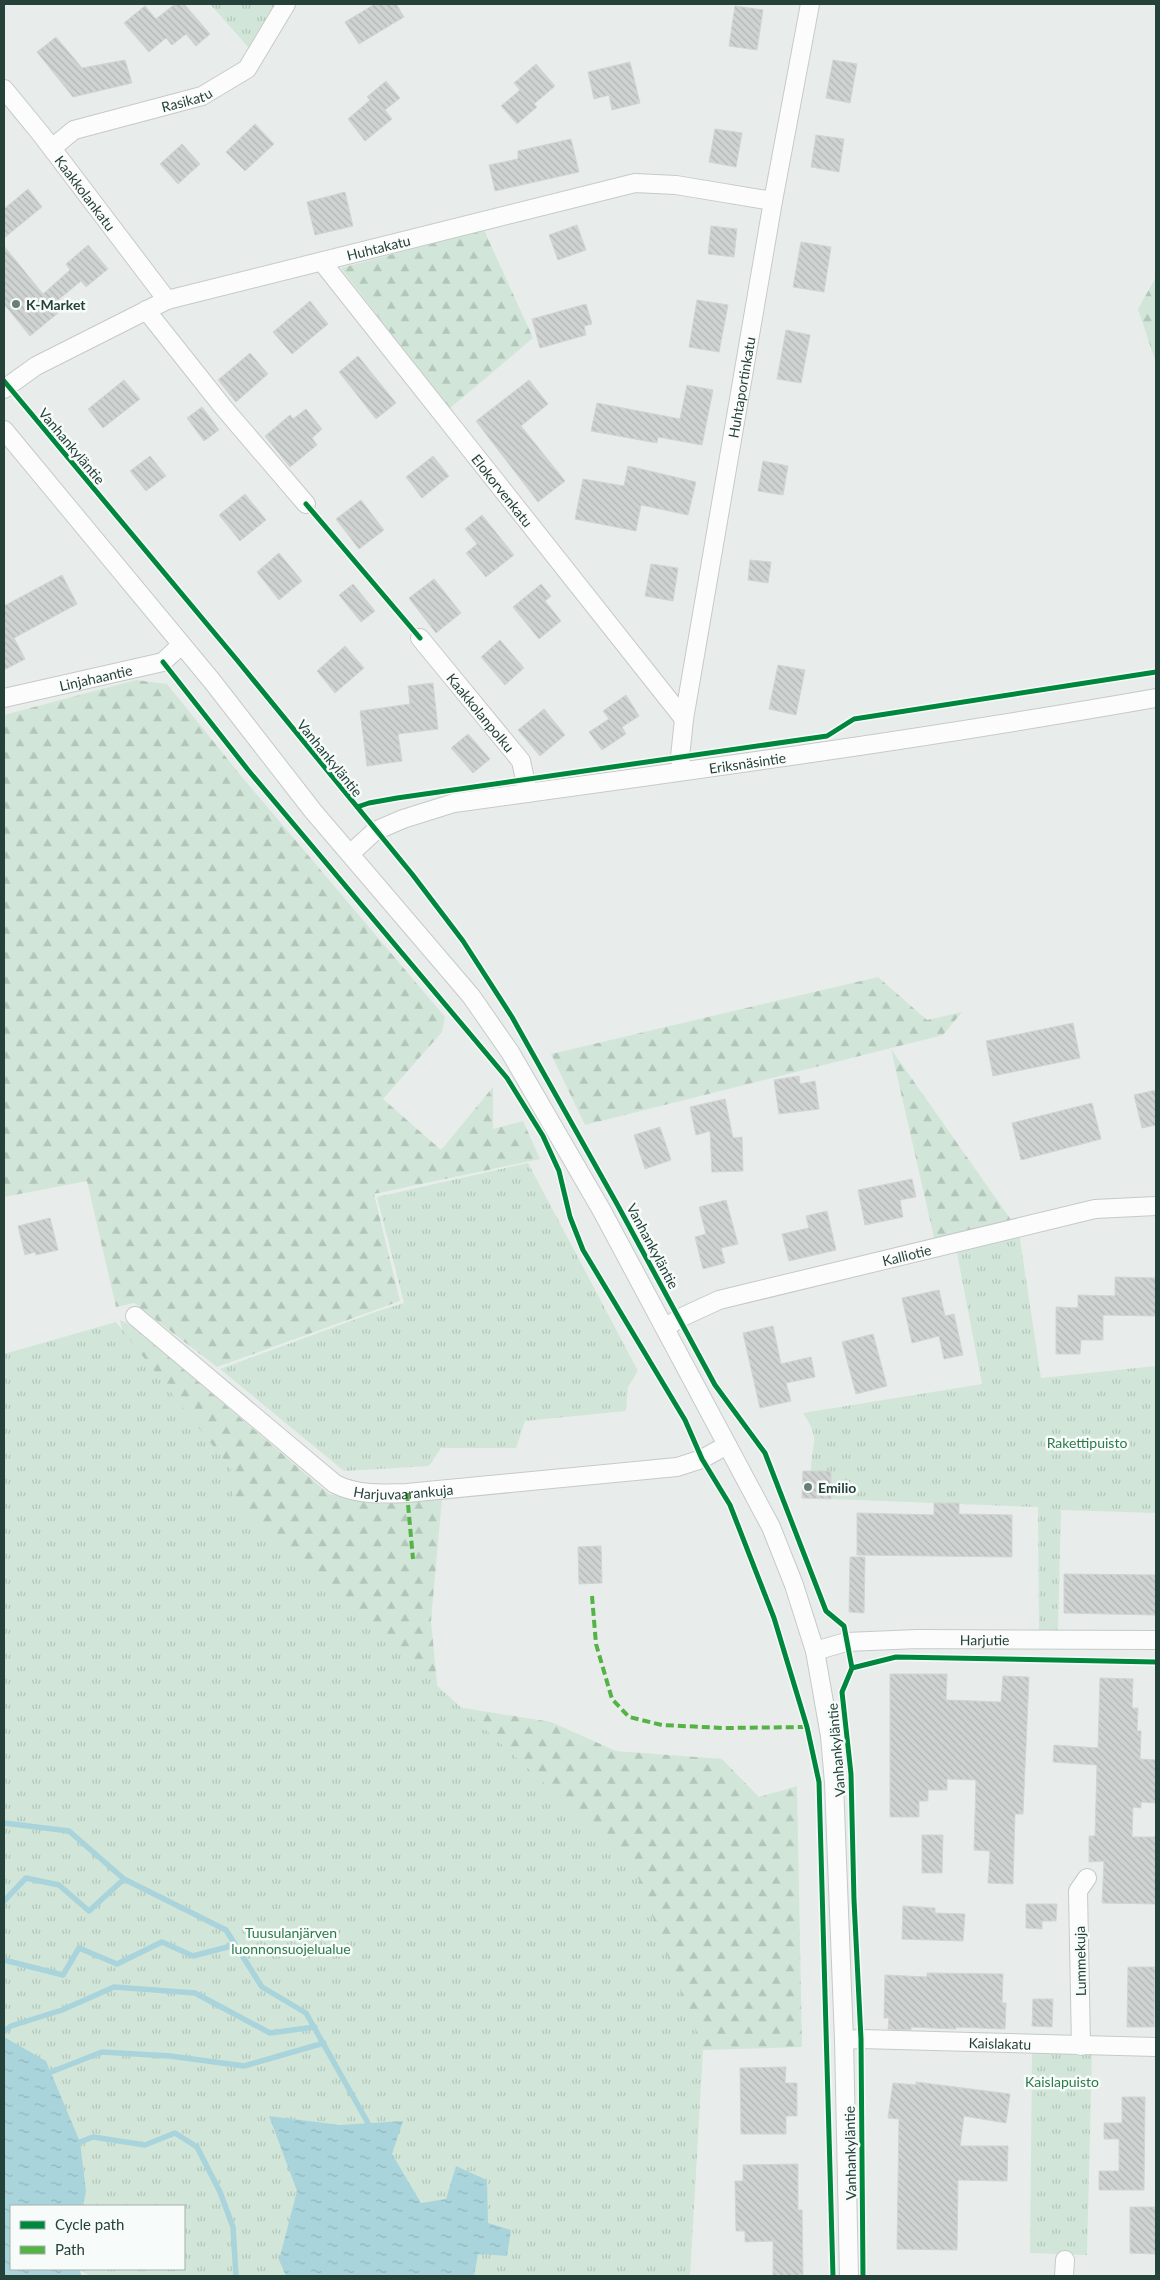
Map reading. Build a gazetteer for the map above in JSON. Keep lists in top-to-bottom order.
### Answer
{
  "streets": {
    "street": [
      "Rasikatu",
      "Kaakkolankatu",
      "Huhtakatu",
      "Huhtaportinkatu",
      "Vanhankyläntie",
      "Elokorvenkatu",
      "Linjahaantie",
      "Kaakkolanpolku",
      "Eriksnäsintie",
      "Kalliotie",
      "Harjuvaarankuja",
      "Harjutie",
      "Lummekuja",
      "Kaislakatu"
    ]
  },
  "crossings": [
    ["Rasikatu", "Kaakkolankatu"],
    ["Kaakkolankatu", "Huhtakatu"],
    ["Huhtakatu", "Huhtaportinkatu"],
    ["Huhtakatu", "Elokorvenkatu"],
    ["Huhtaportinkatu", "Elokorvenkatu"],
    ["Huhtaportinkatu", "Eriksnäsintie"],
    ["Vanhankyläntie", "Linjahaantie"],
    ["Vanhankyläntie", "Eriksnäsintie"],
    ["Vanhankyläntie", "Kalliotie"],
    ["Vanhankyläntie", "Harjuvaarankuja"],
    ["Vanhankyläntie", "Harjutie"],
    ["Vanhankyläntie", "Kaislakatu"],
    ["Kaakkolanpolku", "Eriksnäsintie"],
    ["Lummekuja", "Kaislakatu"]
  ],
  "parks": ["Rakettipuisto", "Tuusulanjärven luonnonsuojelualue", "Kaislapuisto"],
  "places": ["K-Market", "Emilio"],
  "legend": ["Cycle path", "Path"]
}
